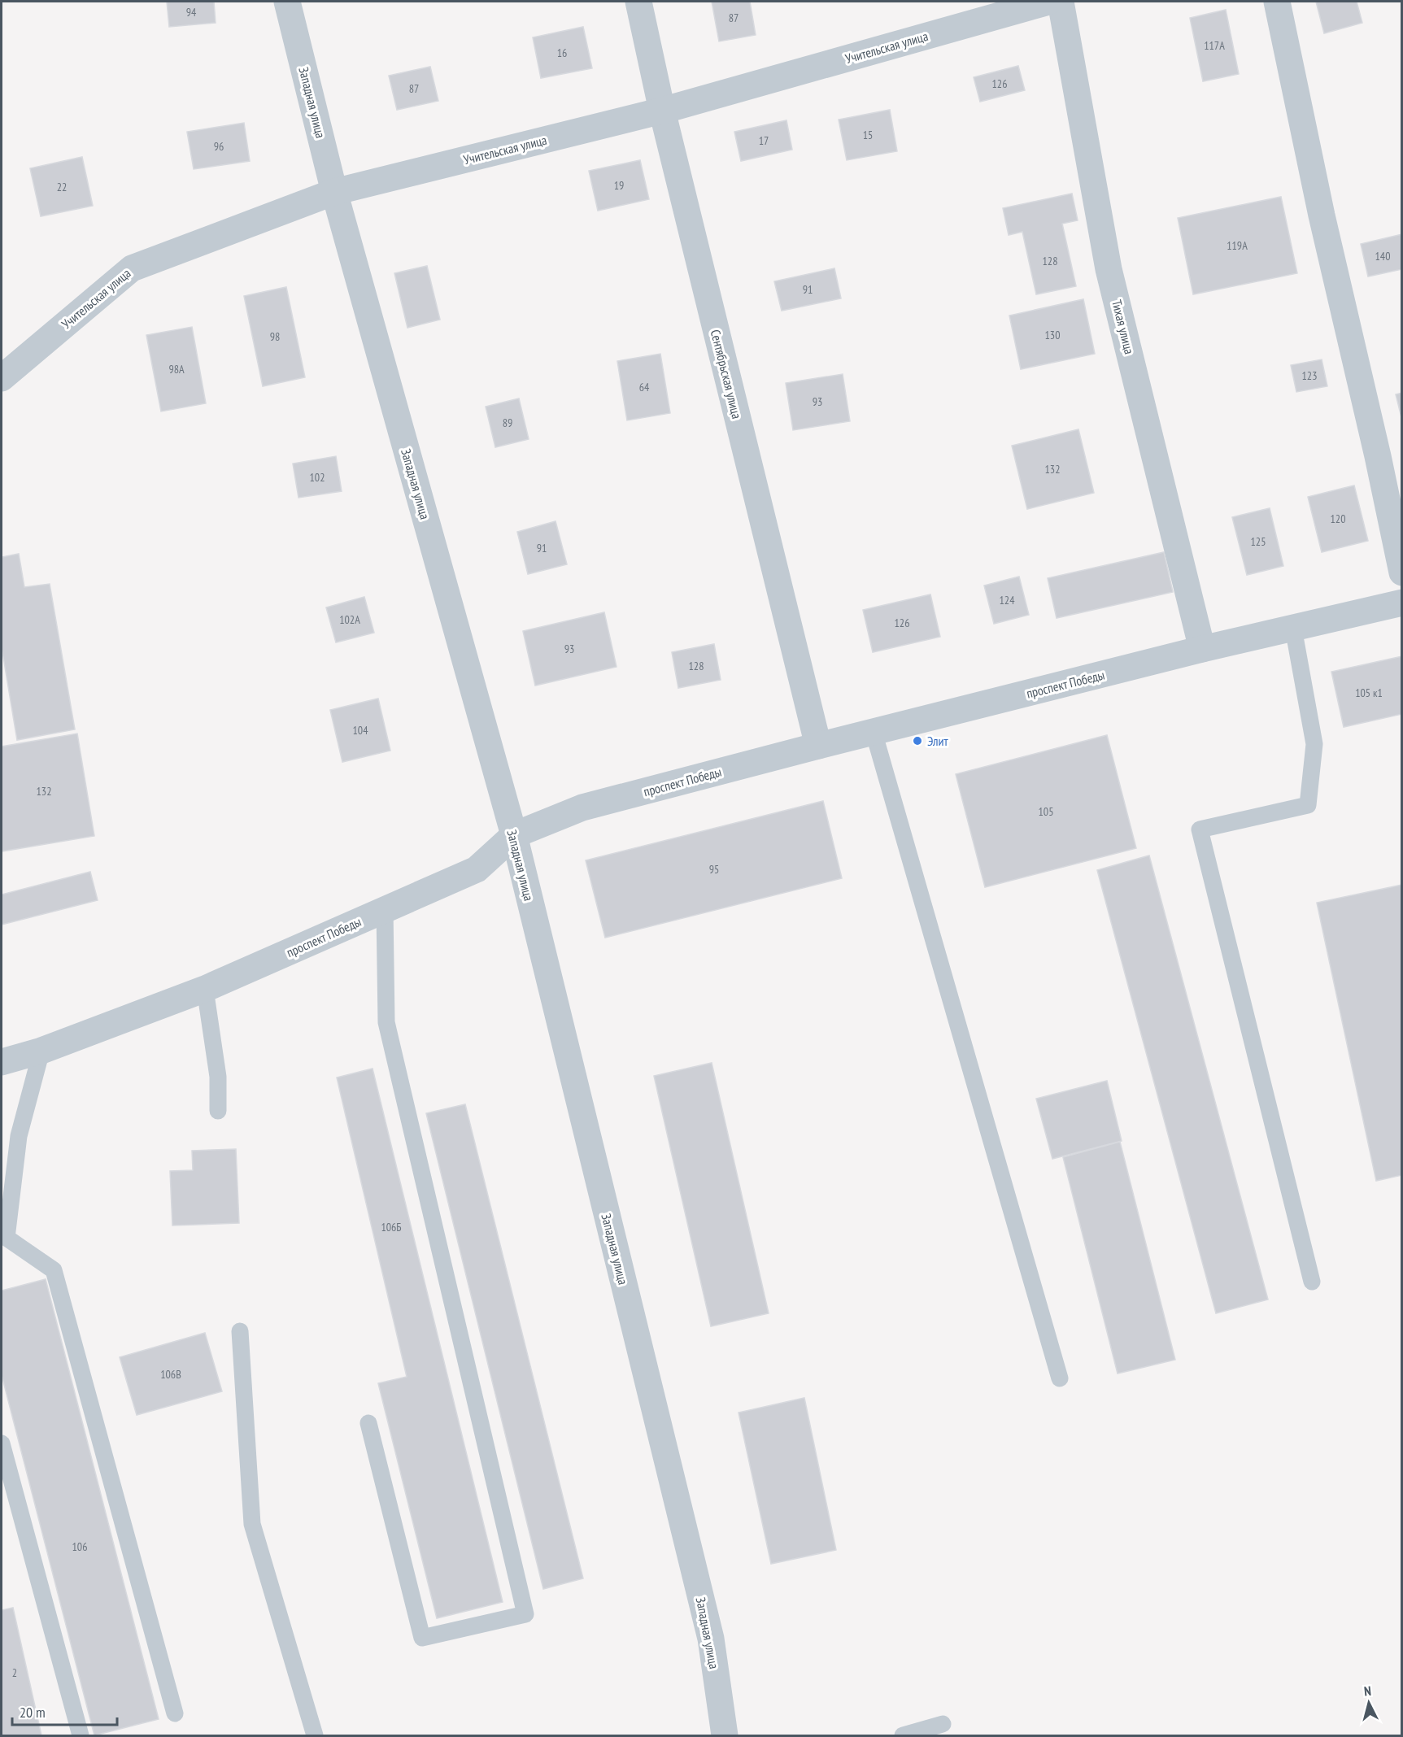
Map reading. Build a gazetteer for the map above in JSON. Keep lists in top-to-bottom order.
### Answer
{
  "streets": {
    "street": [
      "Учительская улица",
      "Западная улица",
      "Тихая улица",
      "Сентябрьская улица",
      "проспект Победы"
    ]
  },
  "crossings": [
    ["Учительская улица", "Западная улица"],
    ["Учительская улица", "Сентябрьская улица"],
    ["Западная улица", "проспект Победы"],
    ["Тихая улица", "проспект Победы"],
    ["Сентябрьская улица", "проспект Победы"]
  ],
  "places": ["Элит"],
  "house_numbers": [
    "94",
    "87",
    "117А",
    "16",
    "126",
    "87",
    "15",
    "17",
    "96",
    "19",
    "22",
    "119А",
    "140",
    "128",
    "91",
    "130",
    "98",
    "98А",
    "123",
    "64",
    "93",
    "89",
    "132",
    "102",
    "120",
    "125",
    "91",
    "124",
    "102А",
    "126",
    "93",
    "128",
    "105 к1",
    "104",
    "132",
    "105",
    "95",
    "106Б",
    "106В",
    "106",
    "2"
  ],
  "scale_bar": "20 m",
  "north": "top"
}
